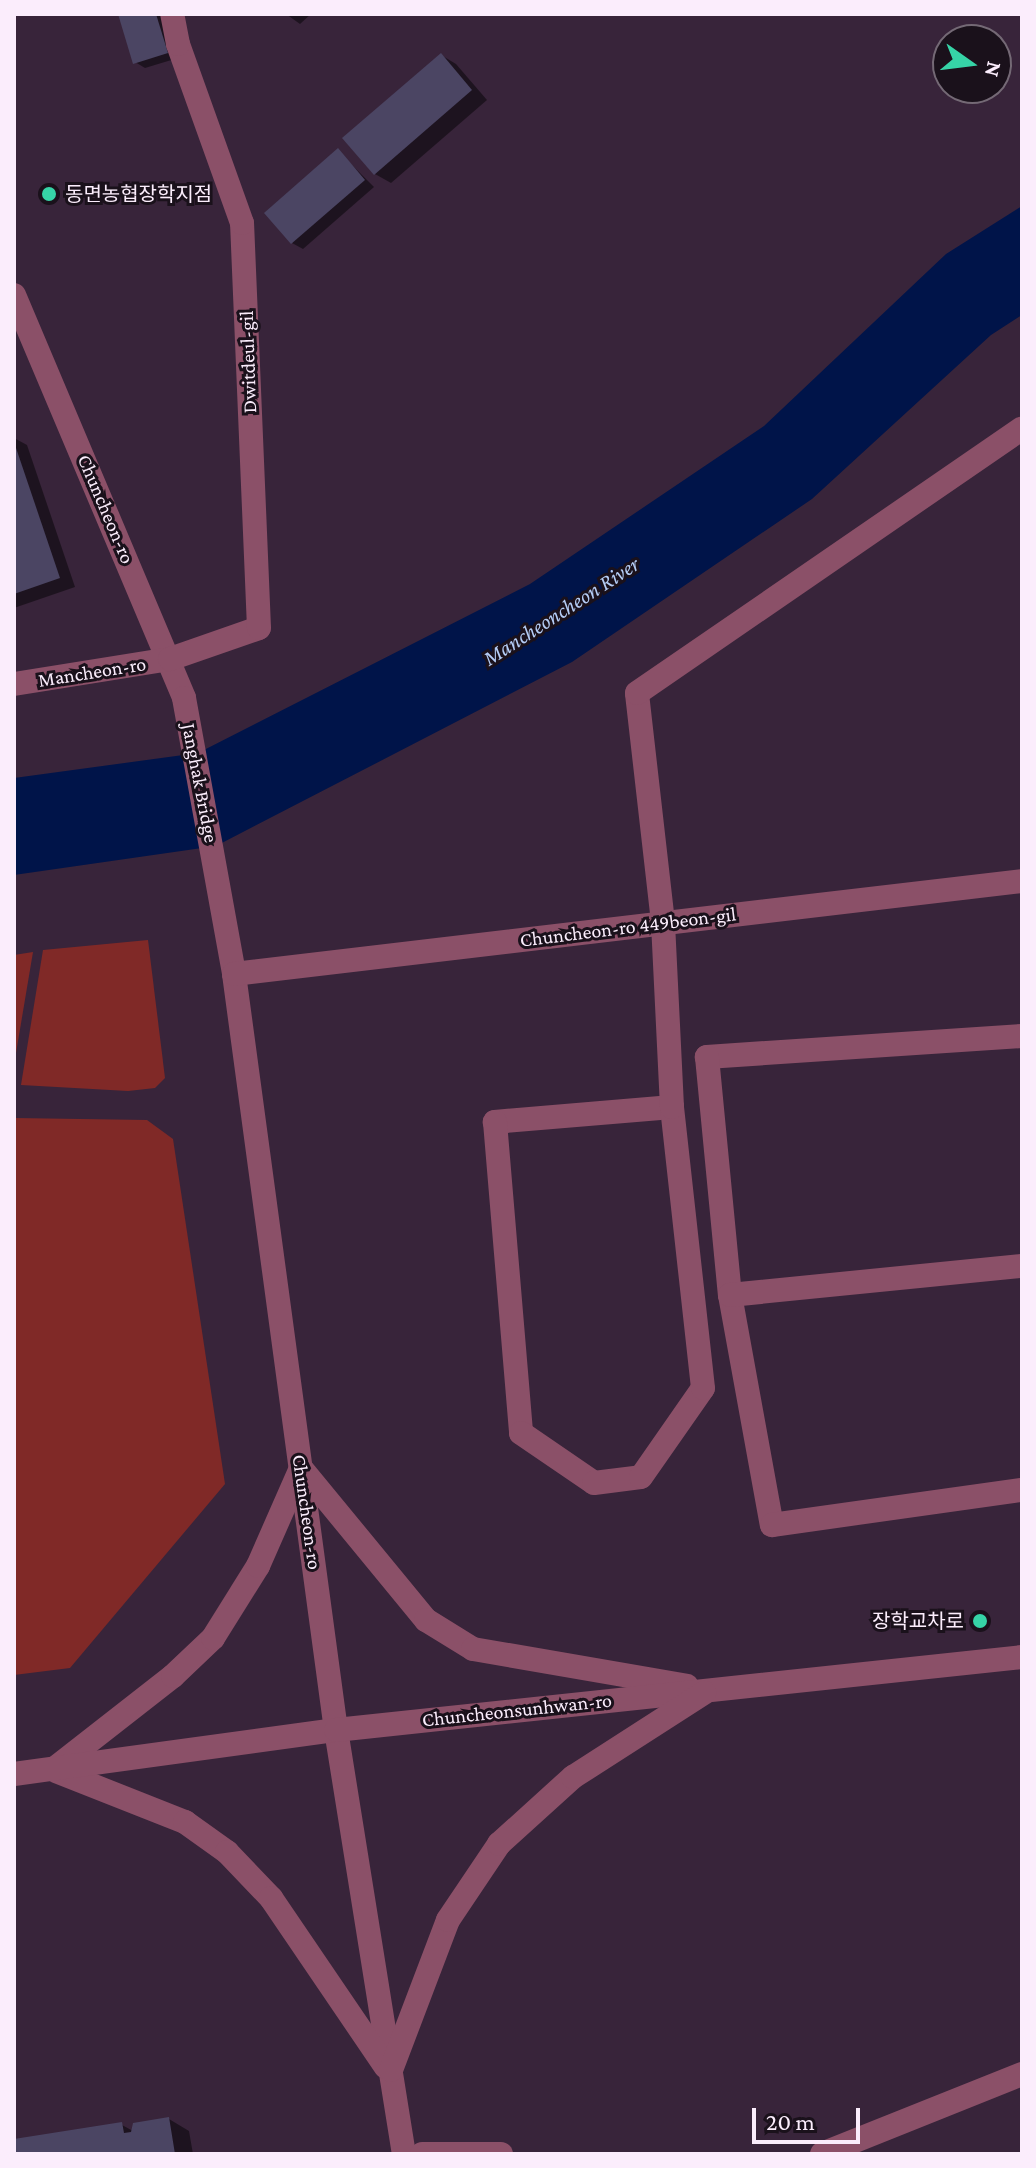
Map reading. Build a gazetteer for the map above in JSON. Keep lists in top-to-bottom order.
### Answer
{
  "streets": {
    "street": [
      "Dwitdeul-gil",
      "Chuncheon-ro",
      "Mancheon-ro",
      "Janghak Bridge",
      "Chuncheon-ro 449beon-gil",
      "Chuncheonsunhwan-ro"
    ]
  },
  "crossings": [
    ["Dwitdeul-gil", "Chuncheon-ro"],
    ["Dwitdeul-gil", "Mancheon-ro"],
    ["Chuncheon-ro", "Mancheon-ro"],
    ["Chuncheon-ro", "Janghak Bridge"],
    ["Chuncheon-ro", "Chuncheon-ro 449beon-gil"],
    ["Chuncheon-ro", "Chuncheonsunhwan-ro"]
  ],
  "water": ["Mancheoncheon River"],
  "places": ["동면농협장학지점", "장학교차로"],
  "scale_bar": "20 m",
  "north": "right"
}
